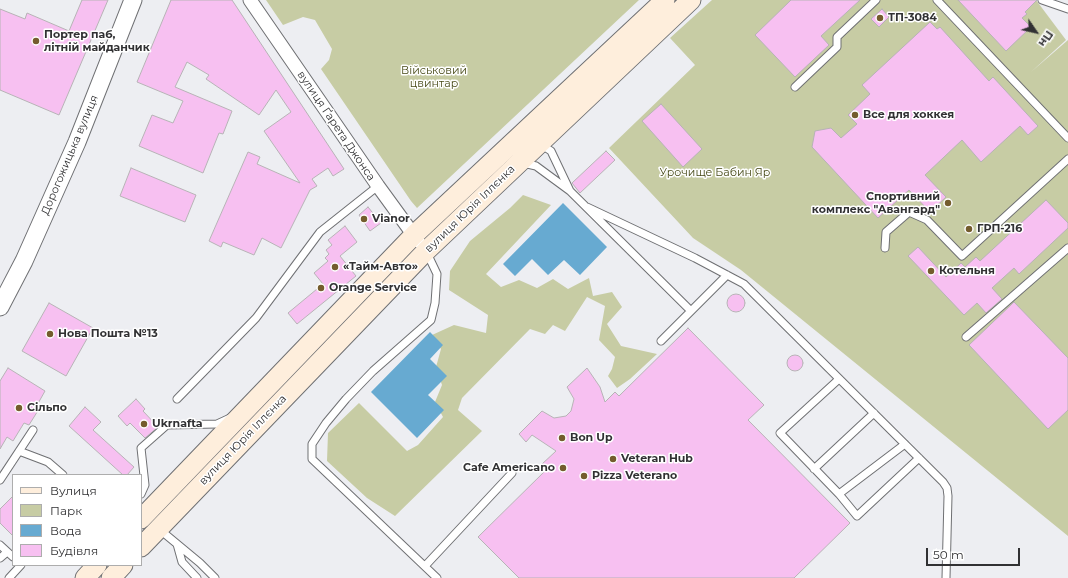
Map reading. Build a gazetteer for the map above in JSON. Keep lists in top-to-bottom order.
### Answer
{
  "streets": {
    "main road": ["вулиця Юрія Іллєнка"],
    "street": ["вулиця Ґарета Джонса", "Дорогожицька вулиця"]
  },
  "crossings": [
    ["вулиця Ґарета Джонса", "вулиця Юрія Іллєнка"]
  ],
  "parks": ["Військовий цвинтар", "Урочище Бабин Яр"],
  "places": [
    "ТП-3084",
    "Портер паб, літній майданчик",
    "Все для хоккея",
    "Спортивний комплекс \"Авангард\"",
    "Vianor",
    "ГРП-216",
    "«Тайм-Авто»",
    "Котельня",
    "Orange Service",
    "Нова Пошта №13",
    "Сільпо",
    "Ukrnafta",
    "Bon Up",
    "Veteran Hub",
    "Cafe Americano",
    "Pizza Veterano"
  ],
  "legend": [
    "Вулиця",
    "Парк",
    "Вода",
    "Будівля"
  ],
  "scale_bar": "50 m",
  "north": "bottom right"
}
